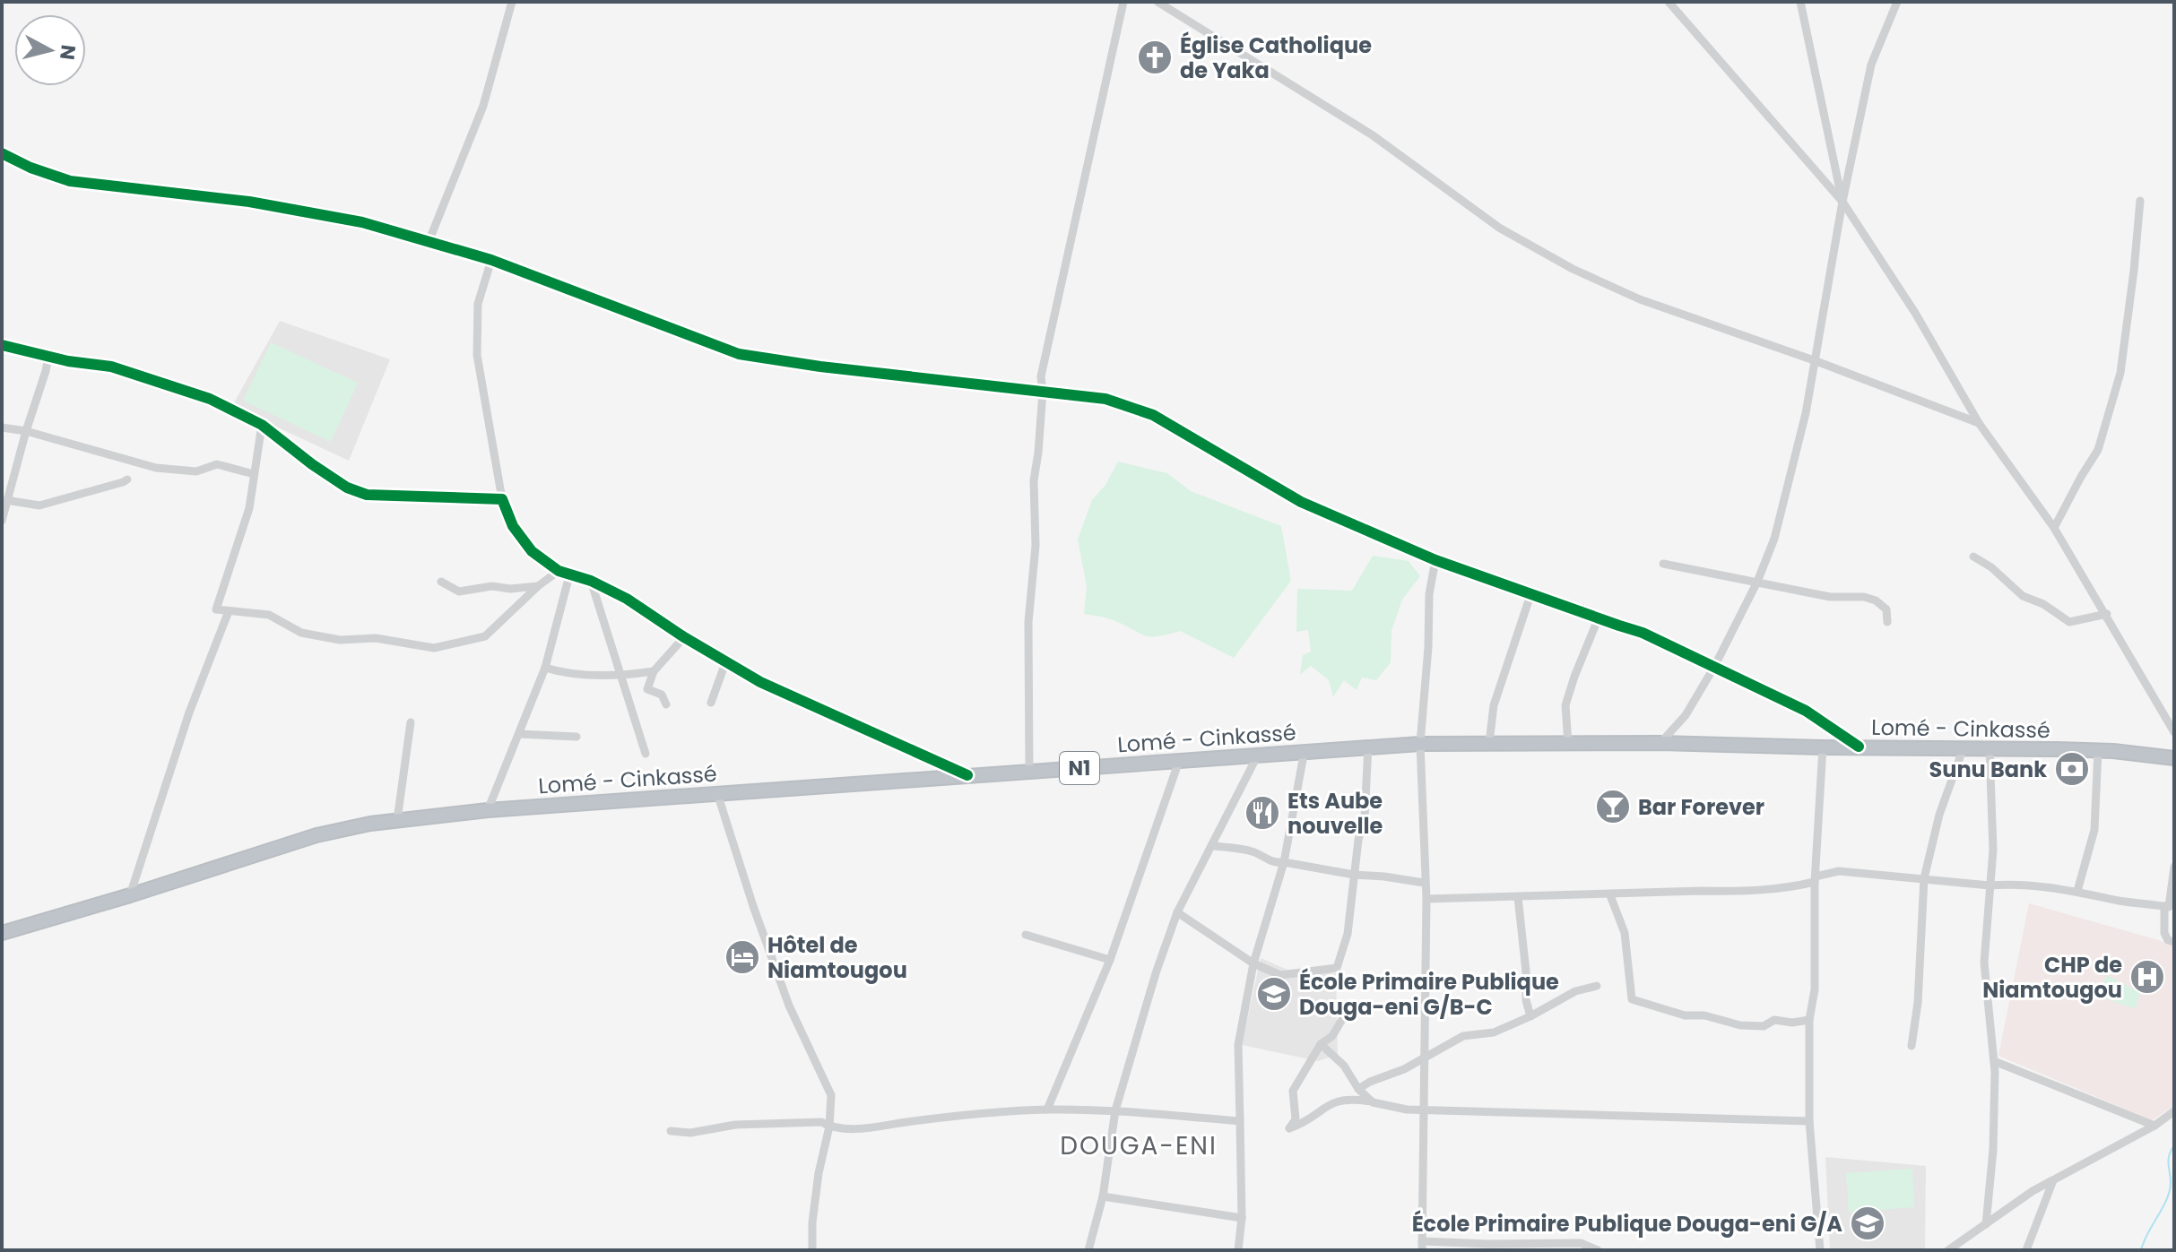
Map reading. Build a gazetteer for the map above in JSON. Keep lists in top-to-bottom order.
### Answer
{
  "streets": {
    "highway": ["Lomé - Cinkassé", "N1"]
  },
  "districts": ["DOUGA-ENI"],
  "places": {
    "church": ["Église Catholique de Yaka"],
    "bank": ["Sunu Bank"],
    "bar": ["Bar Forever"],
    "restaurant": ["Ets Aube nouvelle"],
    "hotel": ["Hôtel de Niamtougou"],
    "hospital": ["CHP de Niamtougou"],
    "school or university": ["École Primaire Publique Douga-eni G/B-C", "École Primaire Publique Douga-eni G/A"]
  },
  "north": "right"
}
